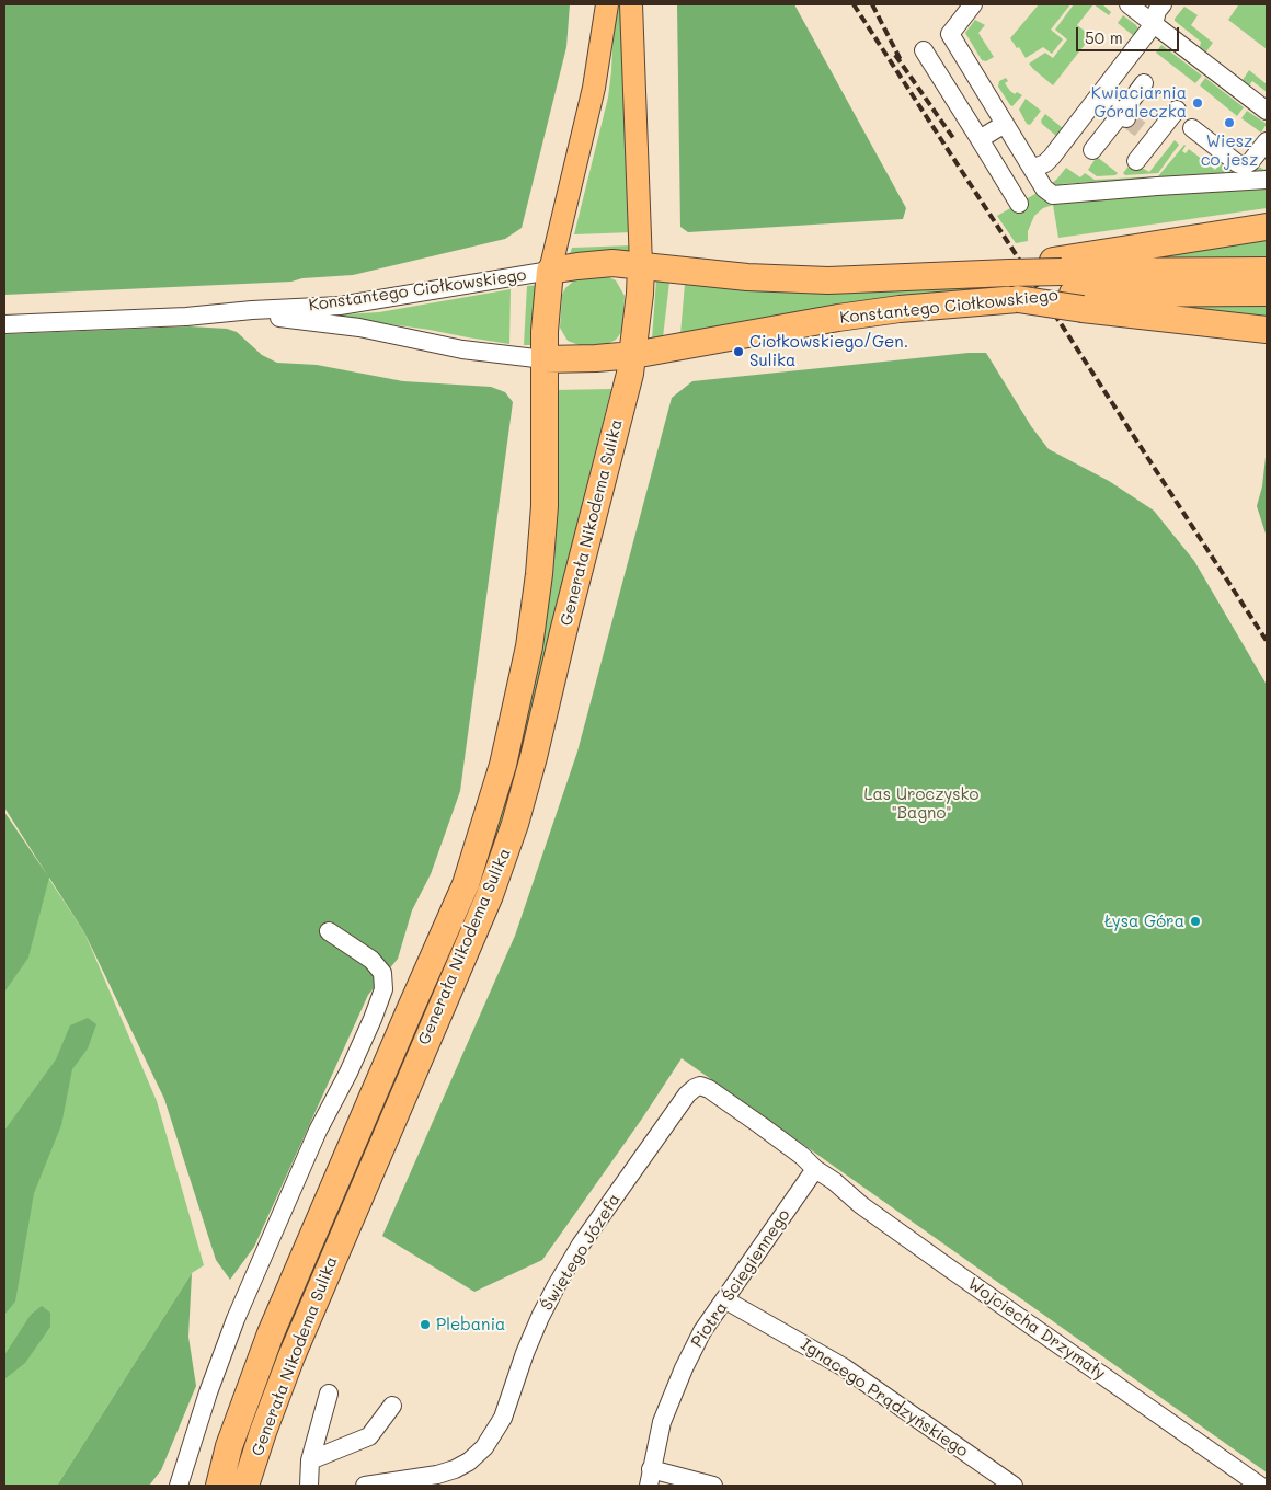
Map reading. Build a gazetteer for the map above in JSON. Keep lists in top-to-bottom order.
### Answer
{
  "streets": {
    "highway": ["Konstantego Ciołkowskiego", "Generała Nikodema Sulika"],
    "street": [
      "Świętego Józefa",
      "Piotra Ściegiennego",
      "Wojciecha Drzymały",
      "Ignacego Prądzyńskiego"
    ]
  },
  "crossings": [
    ["Konstantego Ciołkowskiego", "Generała Nikodema Sulika"],
    ["Świętego Józefa", "Piotra Ściegiennego"],
    ["Świętego Józefa", "Wojciecha Drzymały"],
    ["Piotra Ściegiennego", "Wojciecha Drzymały"],
    ["Piotra Ściegiennego", "Ignacego Prądzyńskiego"]
  ],
  "parks": ["Las Uroczysko \"Bagno\""],
  "places": [
    "Kwiaciarnia Góraleczka",
    "Wiesz co jesz",
    "Ciołkowskiego/Gen. Sulika",
    "Łysa Góra",
    "Plebania"
  ],
  "scale_bar": "50 m"
}
